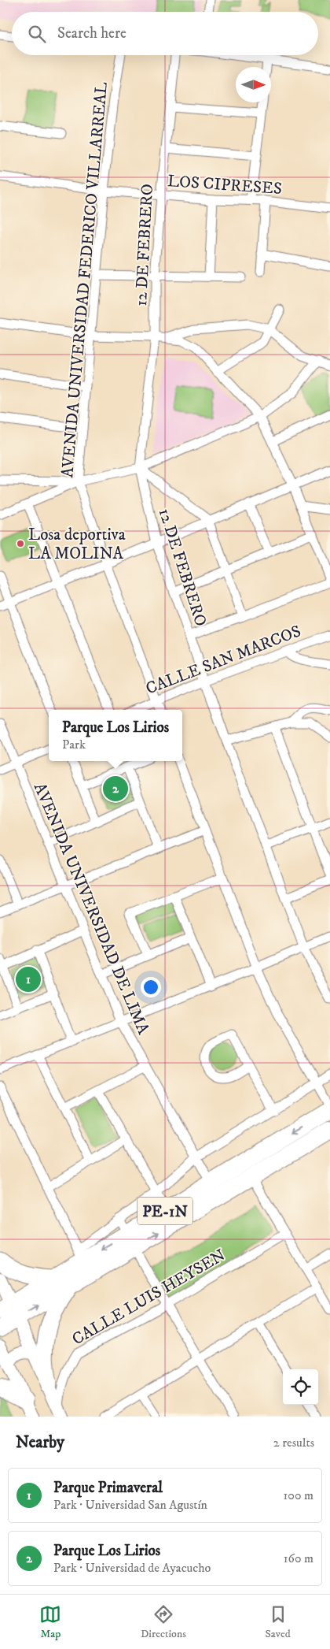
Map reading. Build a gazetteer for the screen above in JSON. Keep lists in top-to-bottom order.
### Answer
{
  "streets": {
    "highway": ["PE-1N"],
    "street": [
      "LOS CIPRESES",
      "12 DE FEBRERO",
      "AVENIDA UNIVERSIDAD FEDERICO VILLARREAL",
      "CALLE SAN MARCOS",
      "AVENIDA UNIVERSIDAD DE LIMA",
      "CALLE LUIS HEYSEN"
    ]
  },
  "crossings": [
    ["LOS CIPRESES", "12 DE FEBRERO"],
    ["LOS CIPRESES", "AVENIDA UNIVERSIDAD FEDERICO VILLARREAL"],
    ["12 DE FEBRERO", "CALLE SAN MARCOS"],
    ["AVENIDA UNIVERSIDAD FEDERICO VILLARREAL", "CALLE SAN MARCOS"],
    ["AVENIDA UNIVERSIDAD DE LIMA", "PE-1N"]
  ],
  "places": ["Losa deportiva LA MOLINA"],
  "north": "right",
  "page": {
    "search": "Search here",
    "popup": ["Parque Los Lirios", "Park"],
    "pins": ["2", "1"],
    "heading": ["Nearby", "2 results"],
    "list": [
      {
        "mark": "1",
        "name": "Parque Primaveral",
        "note": "Park · Universidad San Agustín",
        "value": "100 m"
      },
      {
        "mark": "2",
        "name": "Parque Los Lirios",
        "note": "Park · Universidad de Ayacucho",
        "value": "160 m"
      }
    ],
    "nav": ["Map", "Directions", "Saved"]
  }
}
